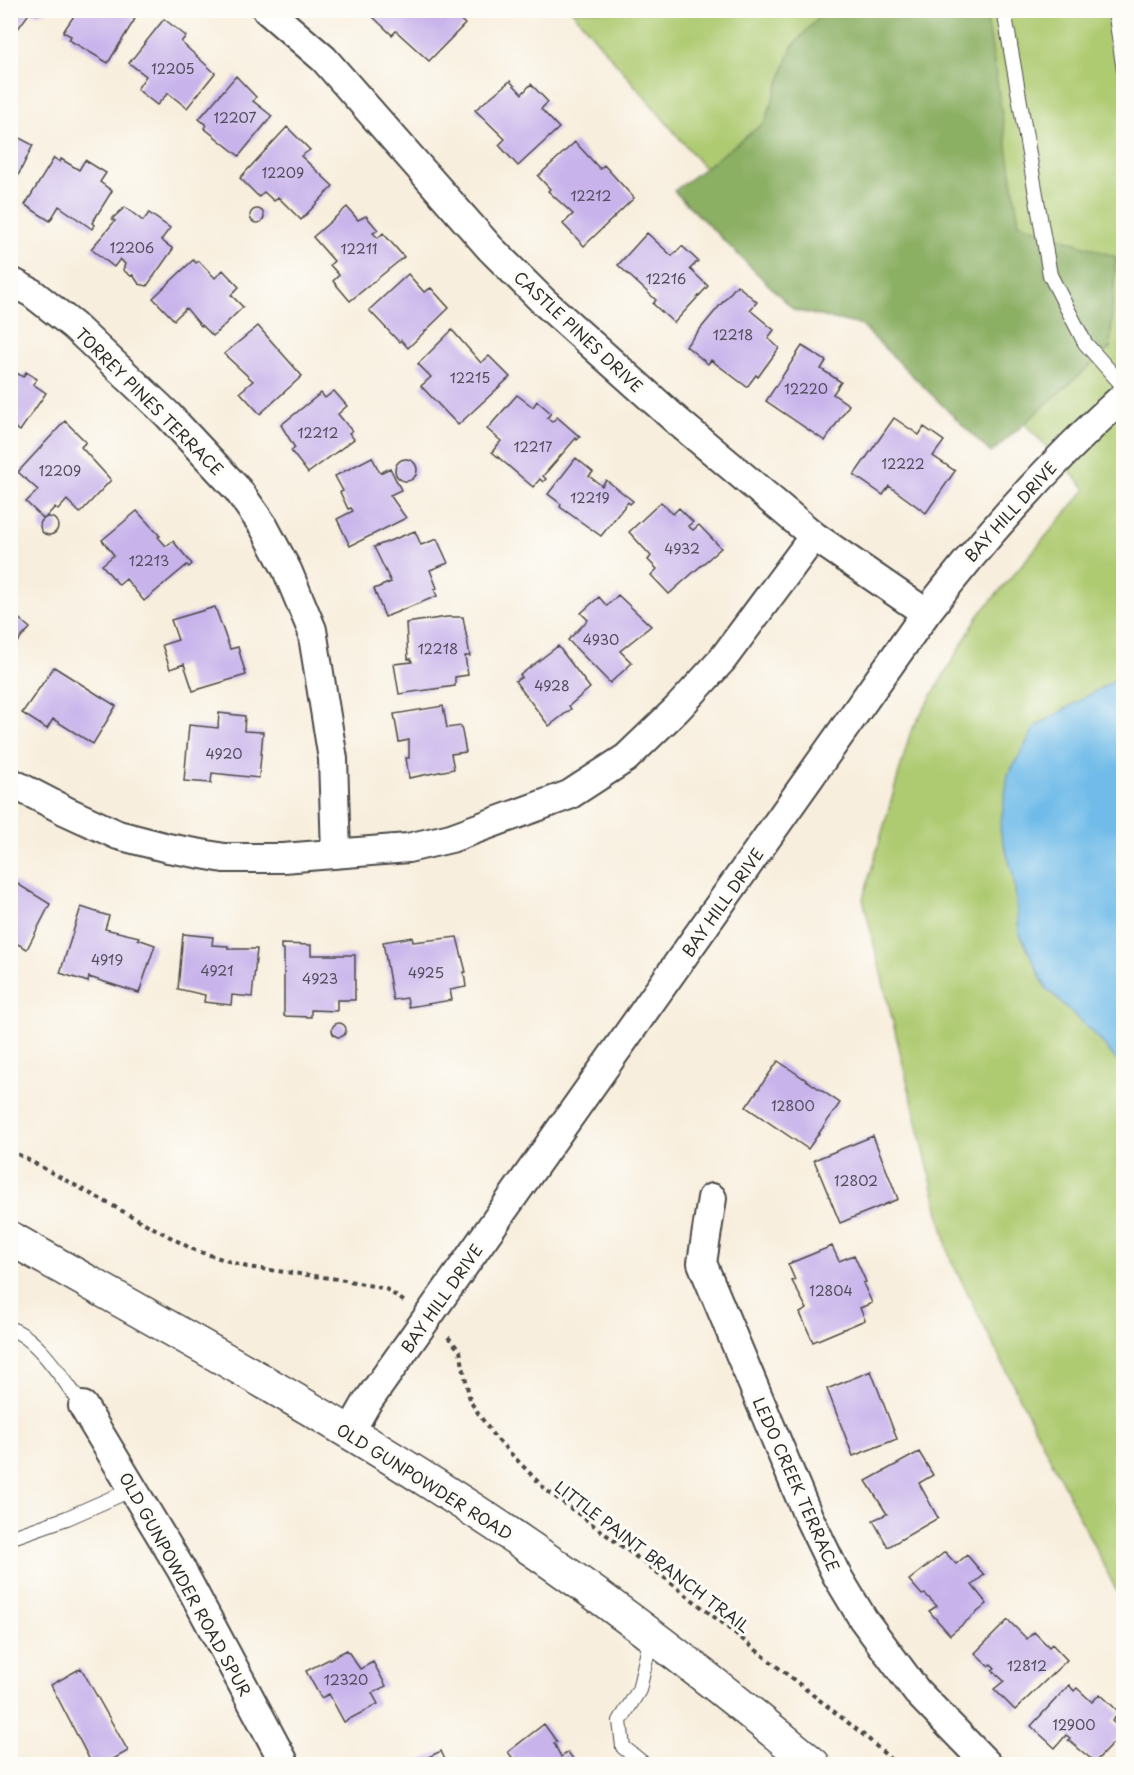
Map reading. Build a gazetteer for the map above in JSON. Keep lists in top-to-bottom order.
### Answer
{
  "streets": {
    "main road": ["OLD GUNPOWDER ROAD"],
    "street": [
      "CASTLE PINES DRIVE",
      "TORREY PINES TERRACE",
      "BAY HILL DRIVE",
      "LEDO CREEK TERRACE",
      "OLD GUNPOWDER ROAD SPUR"
    ],
    "path": ["LITTLE PAINT BRANCH TRAIL"]
  },
  "crossings": [
    ["CASTLE PINES DRIVE", "BAY HILL DRIVE"],
    ["BAY HILL DRIVE", "OLD GUNPOWDER ROAD"]
  ],
  "house_numbers": [
    "12205",
    "12207",
    "12209",
    "12212",
    "12206",
    "12211",
    "12216",
    "12218",
    "12215",
    "12220",
    "12212",
    "12217",
    "12222",
    "12209",
    "12219",
    "4932",
    "12213",
    "4930",
    "12218",
    "4928",
    "4920",
    "4919",
    "4921",
    "4925",
    "4923",
    "12800",
    "12802",
    "12804",
    "12812",
    "12320",
    "12900"
  ]
}
